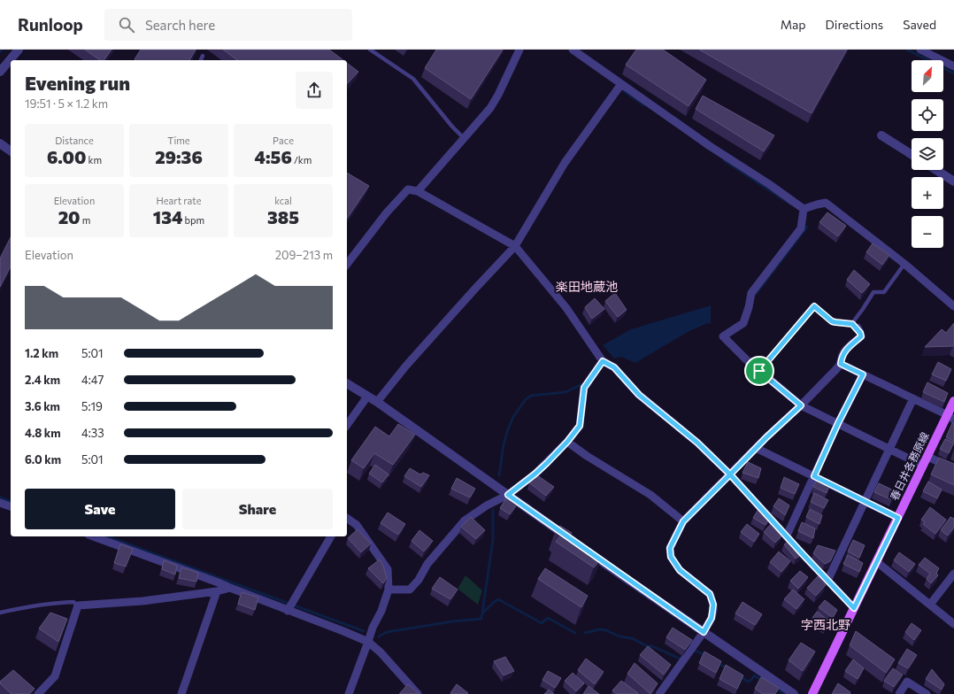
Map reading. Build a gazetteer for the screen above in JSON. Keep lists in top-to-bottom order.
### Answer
{
  "streets": {
    "main road": ["春日井各務原線"]
  },
  "districts": ["楽田地蔵池", "字西北野"],
  "north": "top right",
  "page": {
    "header": "Runloop",
    "search": "Search here",
    "nav": ["Map", "Directions", "Saved"],
    "map_buttons": ["+", "−"],
    "heading": ["Evening run", "19:51 · 5 × 1.2 km"],
    "stats": [
      ["Distance", "6.00 km"],
      ["Time", "29:36"],
      ["Pace", "4:56 /km"],
      ["Elevation", "20 m"],
      ["Heart rate", "134 bpm"],
      ["kcal", "385"]
    ],
    "chart": ["Elevation", "209–213 m"],
    "list": [
      {
        "name": "1.2 km",
        "note": "5:01"
      },
      {
        "name": "2.4 km",
        "note": "4:47"
      },
      {
        "name": "3.6 km",
        "note": "5:19"
      },
      {
        "name": "4.8 km",
        "note": "4:33"
      },
      {
        "name": "6.0 km",
        "note": "5:01"
      }
    ],
    "buttons": ["Save", "Share"]
  }
}
